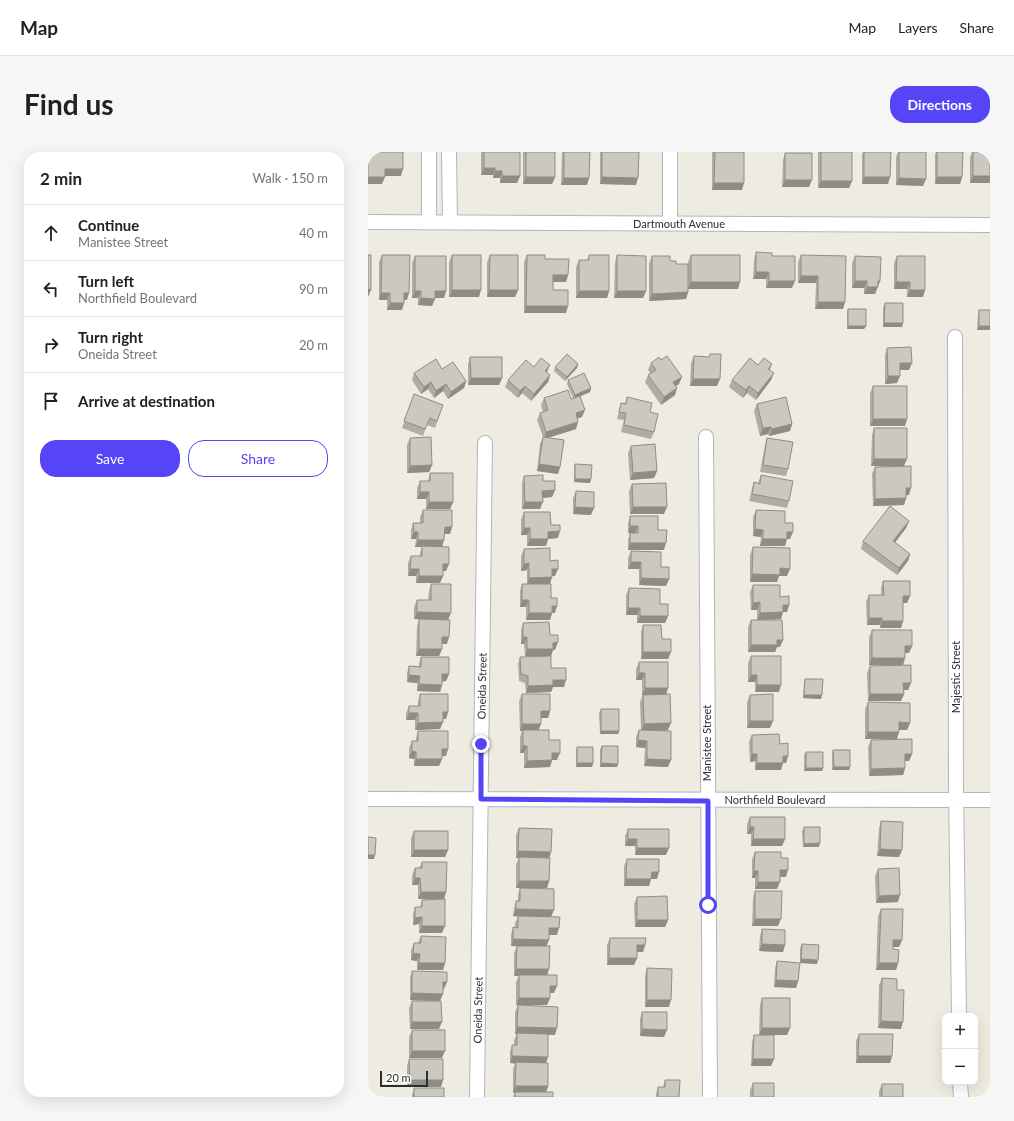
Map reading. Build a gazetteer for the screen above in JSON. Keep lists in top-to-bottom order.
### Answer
{
  "streets": {
    "street": [
      "Dartmouth Avenue",
      "Majestic Street",
      "Oneida Street",
      "Manistee Street",
      "Northfield Boulevard"
    ]
  },
  "crossings": [
    ["Majestic Street", "Northfield Boulevard"],
    ["Oneida Street", "Northfield Boulevard"],
    ["Manistee Street", "Northfield Boulevard"]
  ],
  "scale_bar": "20 m",
  "page": {
    "header": "Map",
    "nav": ["Map", "Layers", "Share"],
    "buttons": [
      "Directions",
      ["Save", "Share"]
    ],
    "title": "Find us",
    "heading": ["2 min", "Walk · 150 m"],
    "list": [
      ["Continue", "Manistee Street", "40 m"],
      ["Turn left", "Northfield Boulevard", "90 m"],
      ["Turn right", "Oneida Street", "20 m"],
      "Arrive at destination"
    ],
    "map_buttons": ["+", "−"],
    "scale": "20 m"
  }
}
